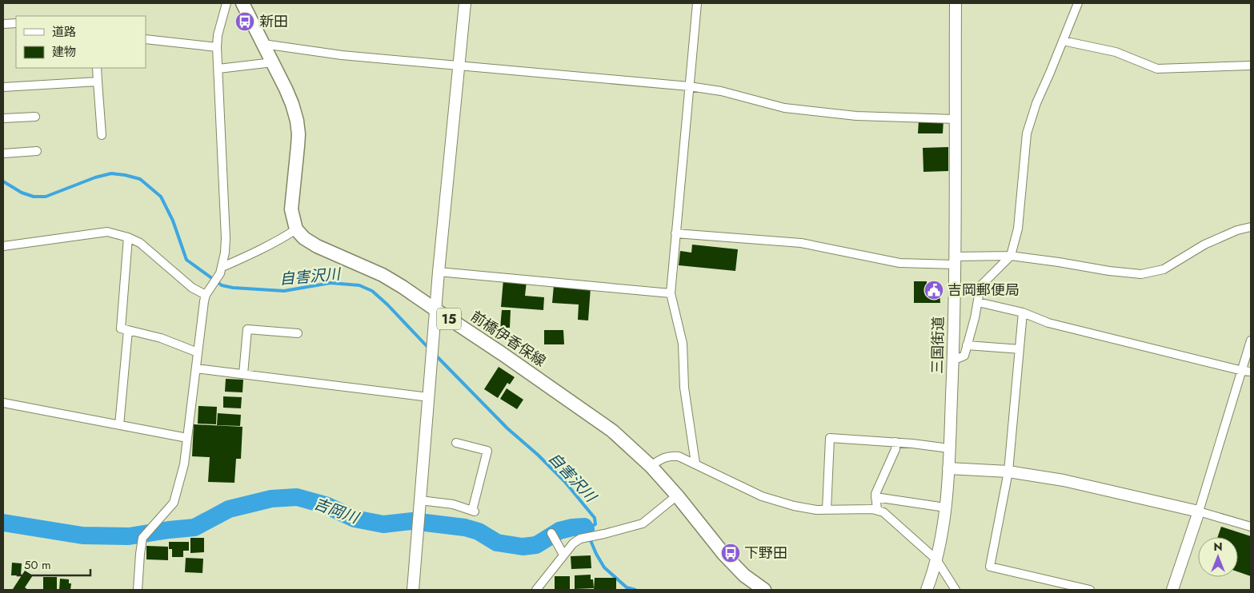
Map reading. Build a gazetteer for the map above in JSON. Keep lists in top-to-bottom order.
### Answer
{
  "streets": {
    "main road": ["15", "前橋伊香保線"],
    "street": ["三国街道"]
  },
  "water": ["自害沢川", "吉岡川"],
  "places": {
    "bus stop": ["新田", "下野田"],
    "public building": ["吉岡郵便局"]
  },
  "legend": ["道路", "建物"],
  "scale_bar": "50 m",
  "north": "top"
}
